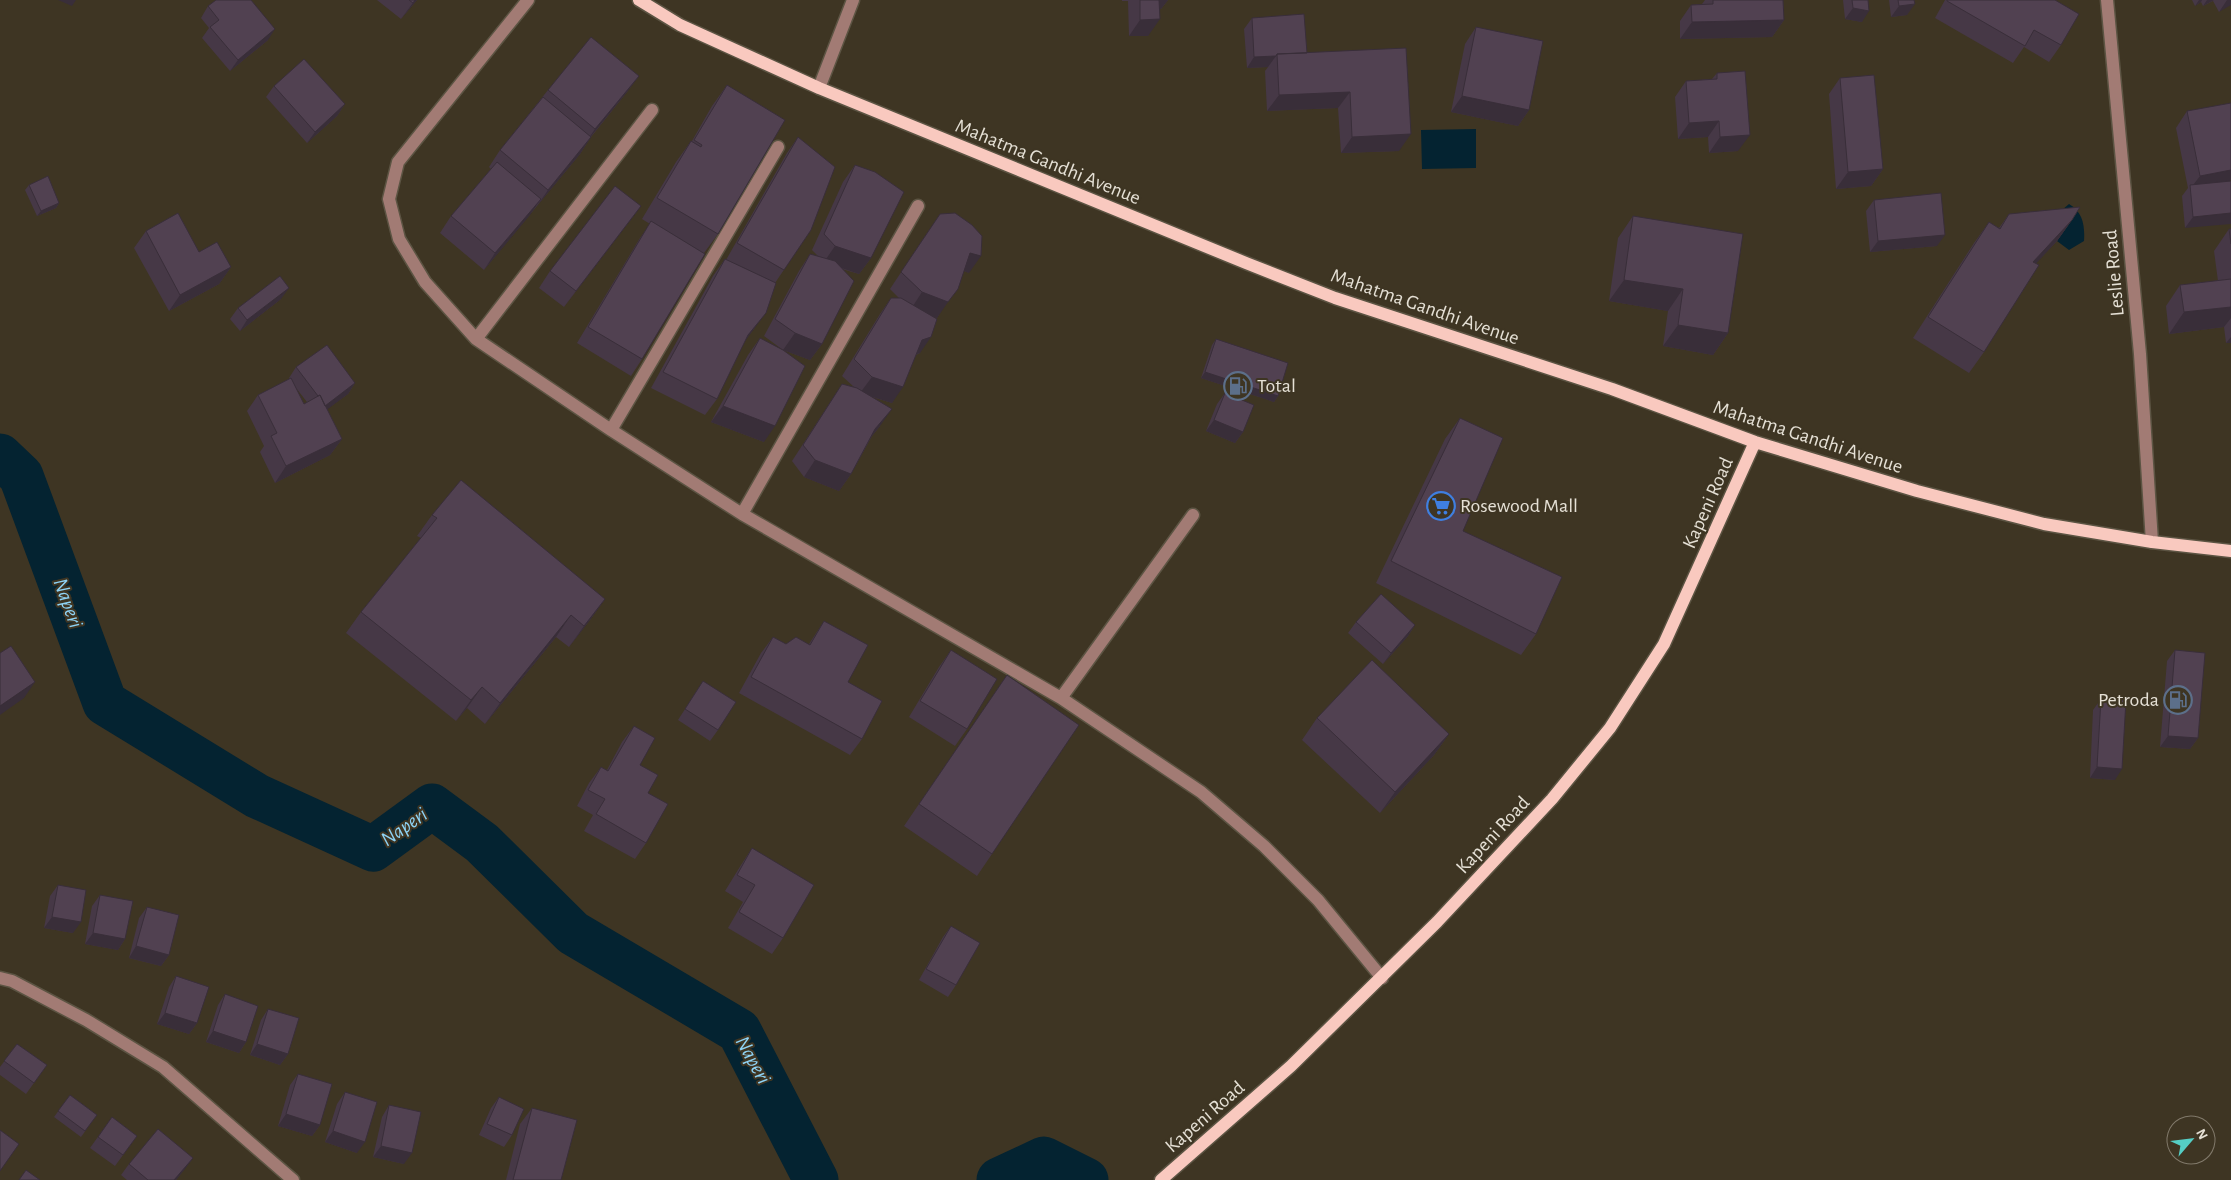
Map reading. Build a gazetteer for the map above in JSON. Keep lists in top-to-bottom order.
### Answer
{
  "streets": {
    "main road": ["Mahatma Gandhi Avenue", "Kapeni Road"],
    "street": ["Leslie Road"]
  },
  "crossings": [
    ["Mahatma Gandhi Avenue", "Leslie Road"],
    ["Mahatma Gandhi Avenue", "Kapeni Road"]
  ],
  "water": ["Naperi"],
  "places": {
    "fuel station": ["Total", "Petroda"],
    "supermarket": ["Rosewood Mall"]
  },
  "north": "top right"
}
